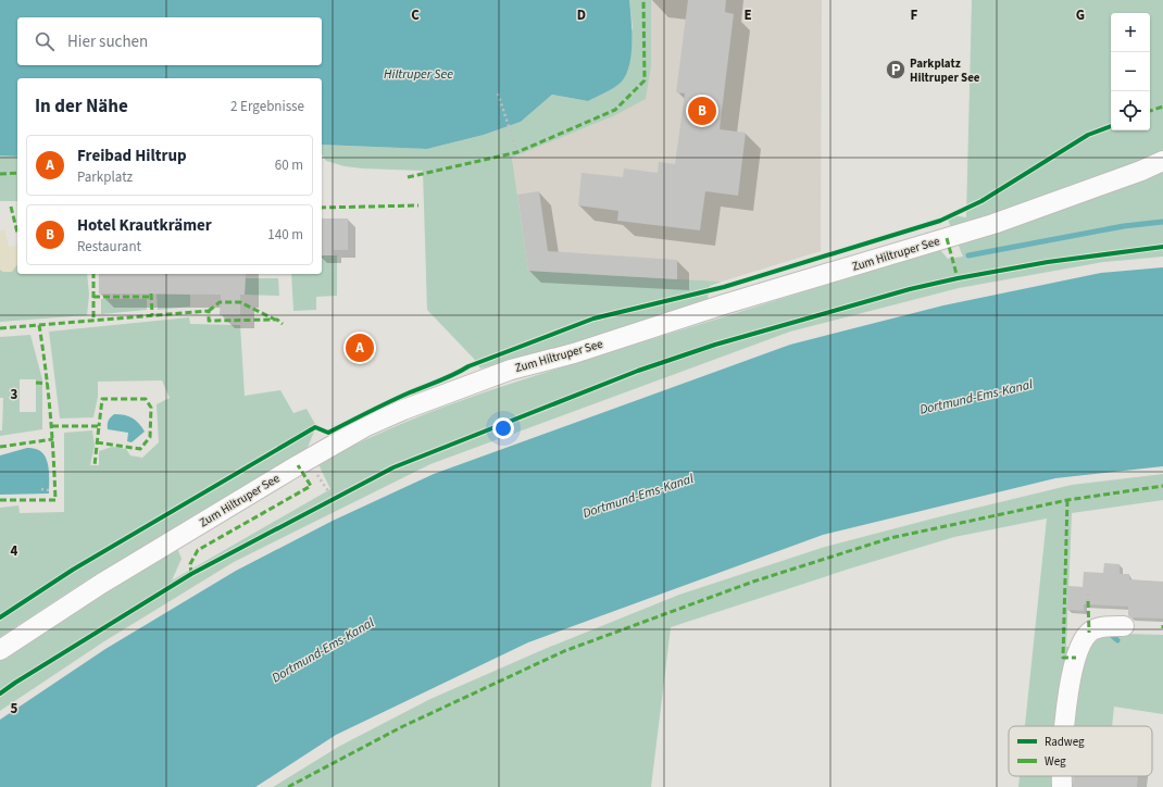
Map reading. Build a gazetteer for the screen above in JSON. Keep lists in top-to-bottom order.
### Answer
{
  "streets": {
    "street": ["Zum Hiltruper See"]
  },
  "water": ["Hiltruper See", "Dortmund-Ems-Kanal"],
  "places": {
    "parking": ["Parkplatz Hiltruper See"]
  },
  "legend": ["Radweg", "Weg"],
  "page": {
    "map_buttons": ["+", "−"],
    "search": "Hier suchen",
    "heading": ["In der Nähe", "2 Ergebnisse"],
    "pins": ["B", "A"],
    "list": [
      {
        "mark": "A",
        "name": "Freibad Hiltrup",
        "note": "Parkplatz",
        "value": "60 m"
      },
      {
        "mark": "B",
        "name": "Hotel Krautkrämer",
        "note": "Restaurant",
        "value": "140 m"
      }
    ]
  },
  "grid": {
    "columns": [
      "C",
      "D",
      "E",
      "F",
      "G"
    ],
    "rows": ["3", "4", "5"]
  }
}
